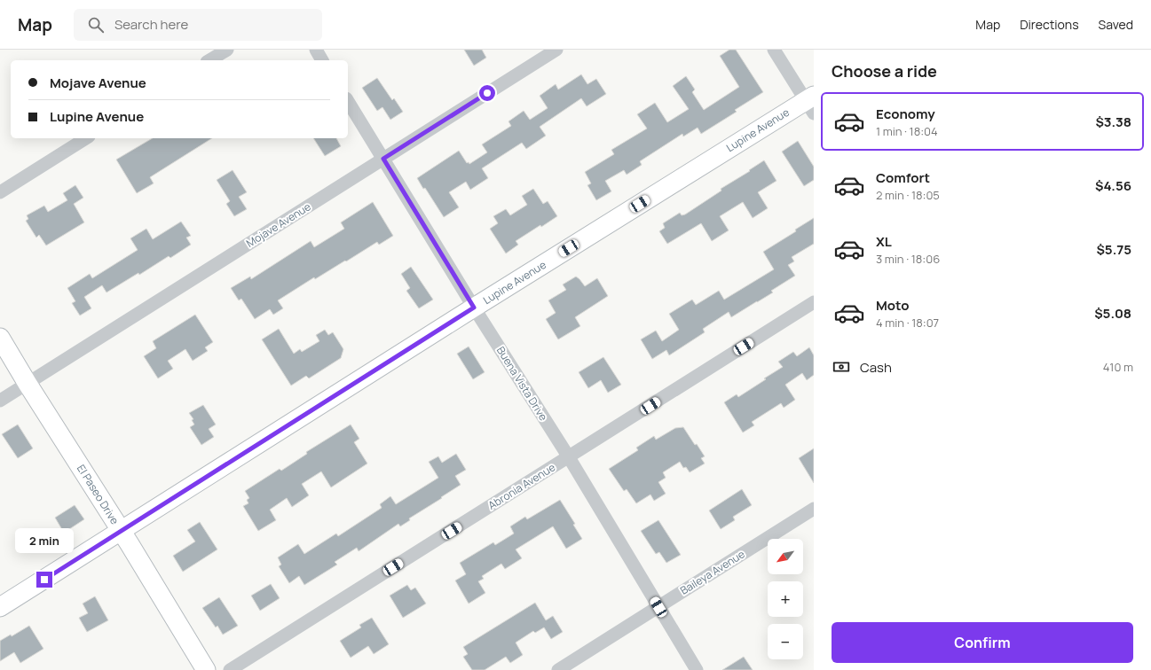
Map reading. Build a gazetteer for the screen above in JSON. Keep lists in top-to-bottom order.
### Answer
{
  "streets": {
    "street": [
      "Lupine Avenue",
      "Mojave Avenue",
      "Buena Vista Drive",
      "Abronia Avenue",
      "El Paseo Drive",
      "Baileya Avenue"
    ]
  },
  "crossings": [
    ["Lupine Avenue", "Buena Vista Drive"],
    ["Lupine Avenue", "El Paseo Drive"],
    ["Mojave Avenue", "Buena Vista Drive"],
    ["Mojave Avenue", "El Paseo Drive"],
    ["Buena Vista Drive", "Abronia Avenue"],
    ["Buena Vista Drive", "Baileya Avenue"]
  ],
  "north": "bottom left",
  "page": {
    "header": "Map",
    "search": "Search here",
    "nav": ["Map", "Directions", "Saved"],
    "heading": "Choose a ride",
    "banner": ["Mojave Avenue", "Lupine Avenue"],
    "list": [
      {
        "name": "Economy",
        "note": "1 min · 18:04",
        "value": "$3.38"
      },
      {
        "name": "Comfort",
        "note": "2 min · 18:05",
        "value": "$4.56"
      },
      {
        "name": "XL",
        "note": "3 min · 18:06",
        "value": "$5.75"
      },
      {
        "name": "Moto",
        "note": "4 min · 18:07",
        "value": "$5.08"
      }
    ],
    "pay": ["Cash", "410 m"],
    "bubble": "2 min",
    "map_buttons": ["+", "−"],
    "buttons": "Confirm"
  }
}
